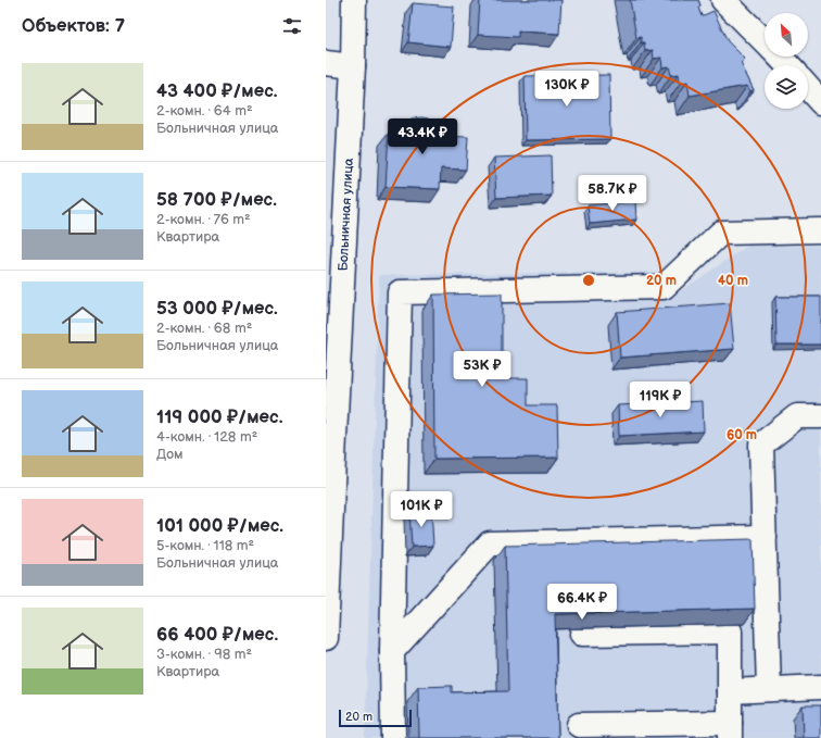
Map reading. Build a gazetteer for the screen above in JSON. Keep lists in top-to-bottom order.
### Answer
{
  "streets": {
    "street": ["Больничная улица"]
  },
  "scale_bar": "20 m",
  "north": "top left",
  "page": {
    "heading": "Объектов: 7",
    "list": [
      {
        "name": "43 400 ₽/мес.",
        "note": "2-комн. · 64 m² · Больничная улица"
      },
      {
        "name": "58 700 ₽/мес.",
        "note": "2-комн. · 76 m² · Квартира"
      },
      {
        "name": "53 000 ₽/мес.",
        "note": "2-комн. · 68 m² · Больничная улица"
      },
      {
        "name": "119 000 ₽/мес.",
        "note": "4-комн. · 128 m² · Дом"
      },
      {
        "name": "101 000 ₽/мес.",
        "note": "5-комн. · 118 m² · Больничная улица"
      },
      {
        "name": "66 400 ₽/мес.",
        "note": "3-комн. · 98 m² · Квартира"
      }
    ],
    "price": [
      "130K ₽",
      "43.4K ₽",
      "58.7K ₽",
      "53K ₽",
      "119K ₽",
      "101K ₽",
      "66.4K ₽"
    ],
    "scale": "20 m"
  },
  "rings": ["20 m", "40 m", "60 m"]
}
